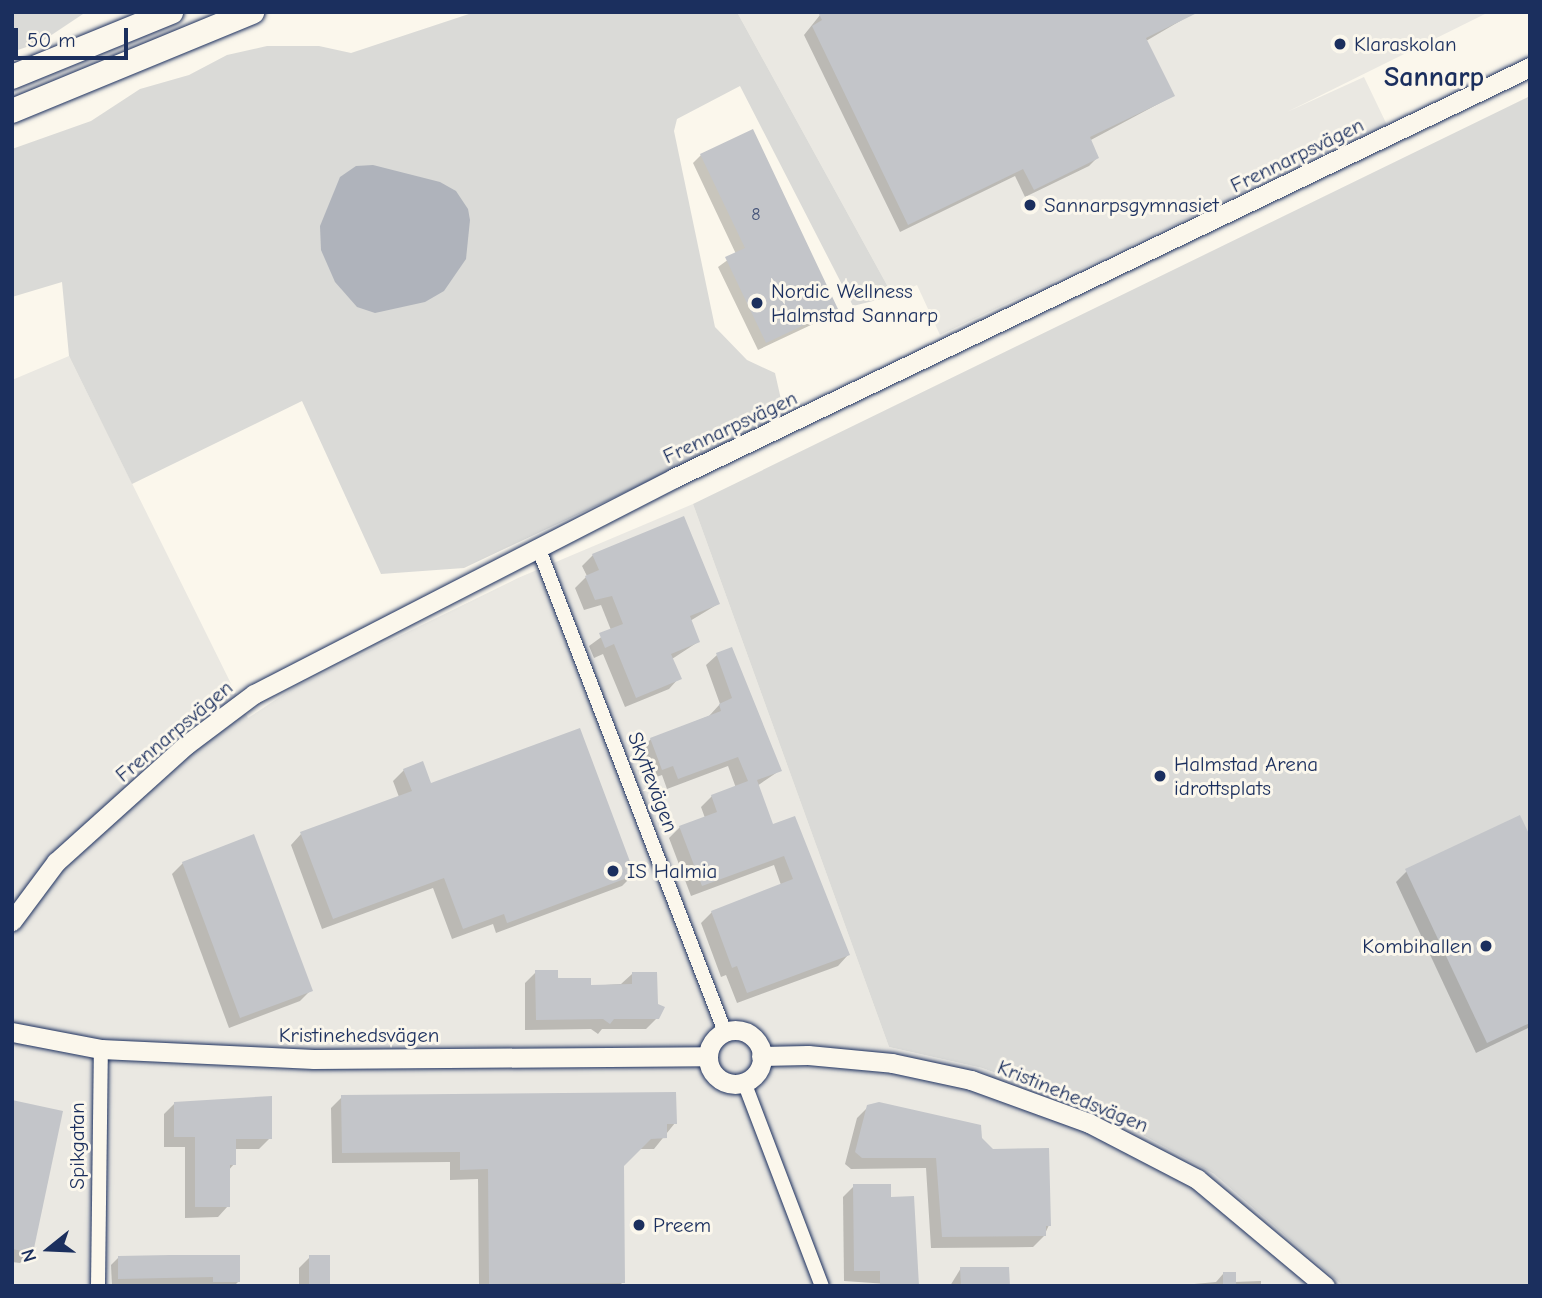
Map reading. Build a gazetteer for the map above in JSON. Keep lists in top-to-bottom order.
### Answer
{
  "streets": {
    "street": [
      "Frennarpsvägen",
      "Skyttevägen",
      "Kristinehedsvägen",
      "Spikgatan"
    ]
  },
  "crossings": [
    ["Frennarpsvägen", "Skyttevägen"],
    ["Skyttevägen", "Kristinehedsvägen"],
    ["Kristinehedsvägen", "Spikgatan"]
  ],
  "districts": ["Sannarp"],
  "places": [
    "Klaraskolan",
    "Sannarpsgymnasiet",
    "Nordic Wellness Halmstad Sannarp",
    "Halmstad Arena idrottsplats",
    "IS Halmia",
    "Kombihallen",
    "Preem"
  ],
  "house_numbers": ["8"],
  "scale_bar": "50 m",
  "north": "left"
}
